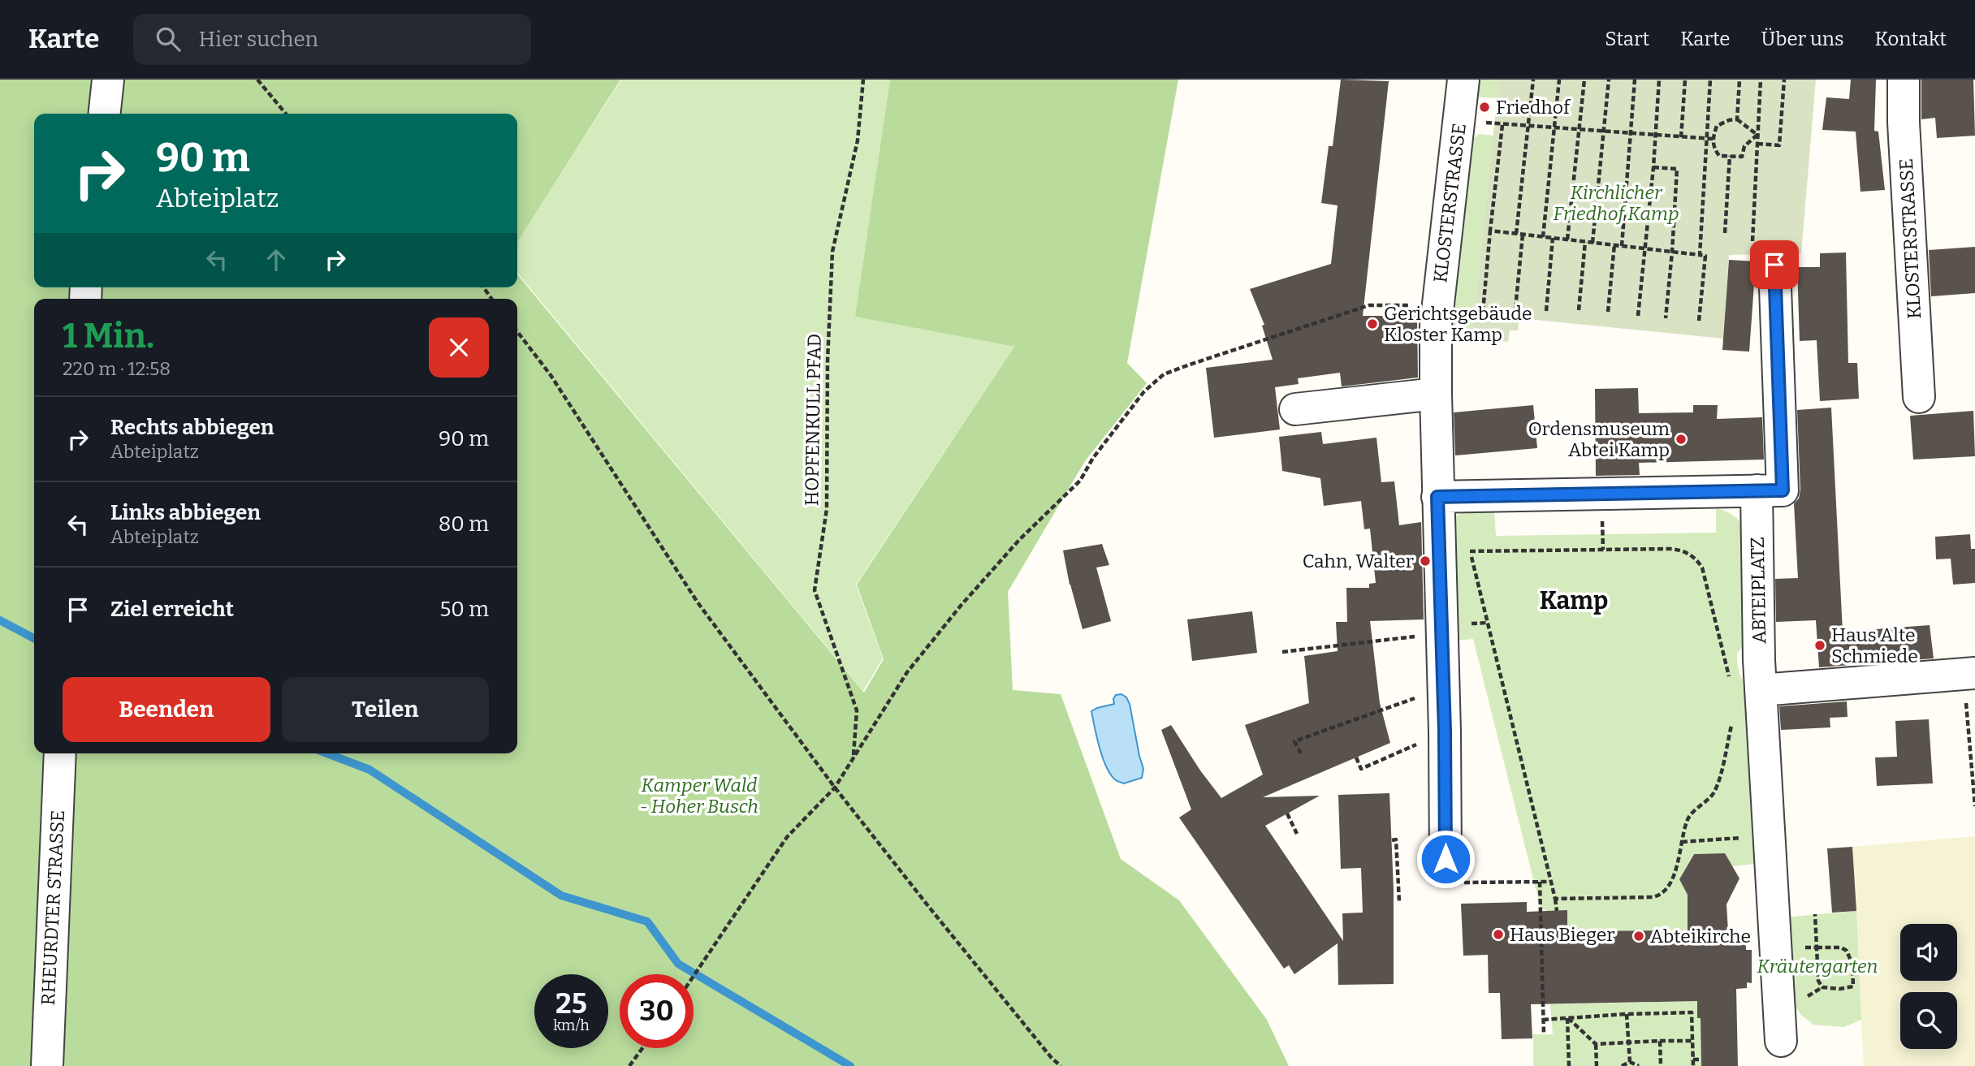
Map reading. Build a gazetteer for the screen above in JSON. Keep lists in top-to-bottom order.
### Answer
{
  "streets": {
    "street": ["KLOSTERSTRASSE", "ABTEIPLATZ", "RHEURDTER STRASSE"],
    "path": ["HOPFENKULL PFAD"]
  },
  "districts": ["Kamp"],
  "parks": ["Kirchlicher Friedhof Kamp", "Kamper Wald - Hoher Busch", "Kräutergarten"],
  "places": [
    "Friedhof",
    "Gerichtsgebäude Kloster Kamp",
    "Ordensmuseum Abtei Kamp",
    "Cahn, Walter",
    "Haus Alte Schmiede",
    "Haus Bieger",
    "Abteikirche"
  ],
  "page": {
    "header": "Karte",
    "search": "Hier suchen",
    "nav": [
      "Start",
      "Karte",
      "Über uns",
      "Kontakt"
    ],
    "turn": ["90 m", "Abteiplatz"],
    "heading": ["1 Min.", "220 m · 12:58"],
    "list": [
      {
        "name": "Rechts abbiegen",
        "note": "Abteiplatz",
        "value": "90 m"
      },
      {
        "name": "Links abbiegen",
        "note": "Abteiplatz",
        "value": "80 m"
      },
      {
        "name": "Ziel erreicht",
        "value": "50 m"
      }
    ],
    "buttons": ["Beenden", "Teilen"],
    "speed": "25 km/h",
    "limit": "30"
  }
}
